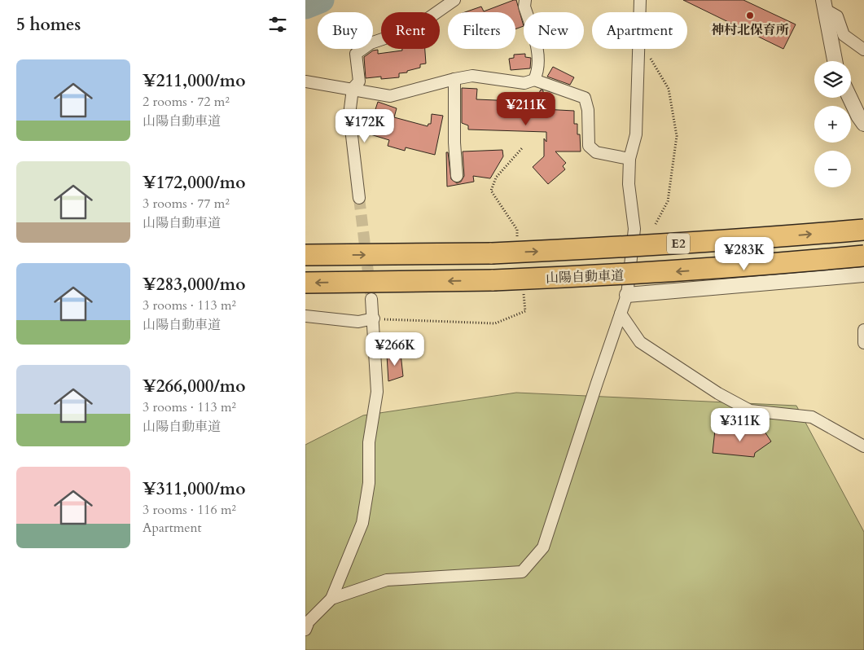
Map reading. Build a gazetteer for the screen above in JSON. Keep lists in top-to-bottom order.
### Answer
{
  "streets": {
    "highway": ["E2", "山陽自動車道"]
  },
  "places": ["神村北保育所"],
  "page": {
    "heading": "5 homes",
    "chip": [
      "Buy",
      "Rent",
      "Filters",
      "New",
      "Apartment"
    ],
    "list": [
      {
        "name": "¥211,000/mo",
        "note": "2 rooms · 72 m² · 山陽自動車道"
      },
      {
        "name": "¥172,000/mo",
        "note": "3 rooms · 77 m² · 山陽自動車道"
      },
      {
        "name": "¥283,000/mo",
        "note": "3 rooms · 113 m² · 山陽自動車道"
      },
      {
        "name": "¥266,000/mo",
        "note": "3 rooms · 113 m² · 山陽自動車道"
      },
      {
        "name": "¥311,000/mo",
        "note": "3 rooms · 116 m² · Apartment"
      }
    ],
    "map_buttons": ["+", "−"],
    "price": [
      "¥211K",
      "¥172K",
      "¥283K",
      "¥266K",
      "¥311K"
    ]
  }
}
